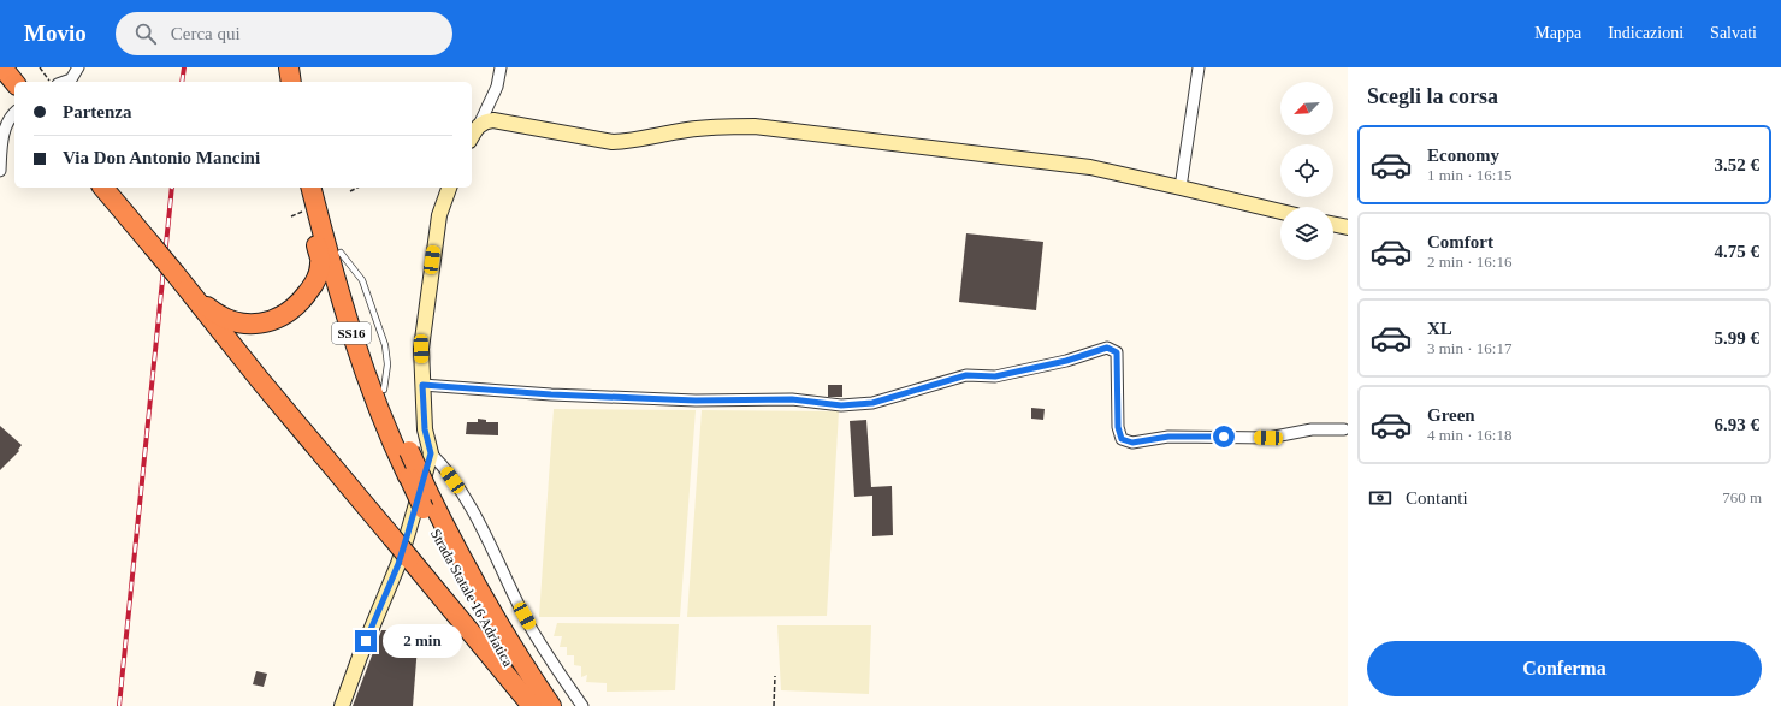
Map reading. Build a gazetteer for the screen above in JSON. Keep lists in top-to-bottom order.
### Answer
{
  "streets": {
    "highway": ["SS16", "Strada Statale 16 Adriatica"]
  },
  "north": "bottom left",
  "page": {
    "header": "Movio",
    "search": "Cerca qui",
    "nav": ["Mappa", "Indicazioni", "Salvati"],
    "heading": "Scegli la corsa",
    "banner": ["Partenza", "Via Don Antonio Mancini"],
    "list": [
      {
        "name": "Economy",
        "note": "1 min · 16:15",
        "value": "3.52 €"
      },
      {
        "name": "Comfort",
        "note": "2 min · 16:16",
        "value": "4.75 €"
      },
      {
        "name": "XL",
        "note": "3 min · 16:17",
        "value": "5.99 €"
      },
      {
        "name": "Green",
        "note": "4 min · 16:18",
        "value": "6.93 €"
      }
    ],
    "pay": ["Contanti", "760 m"],
    "bubble": "2 min",
    "buttons": "Conferma"
  }
}
